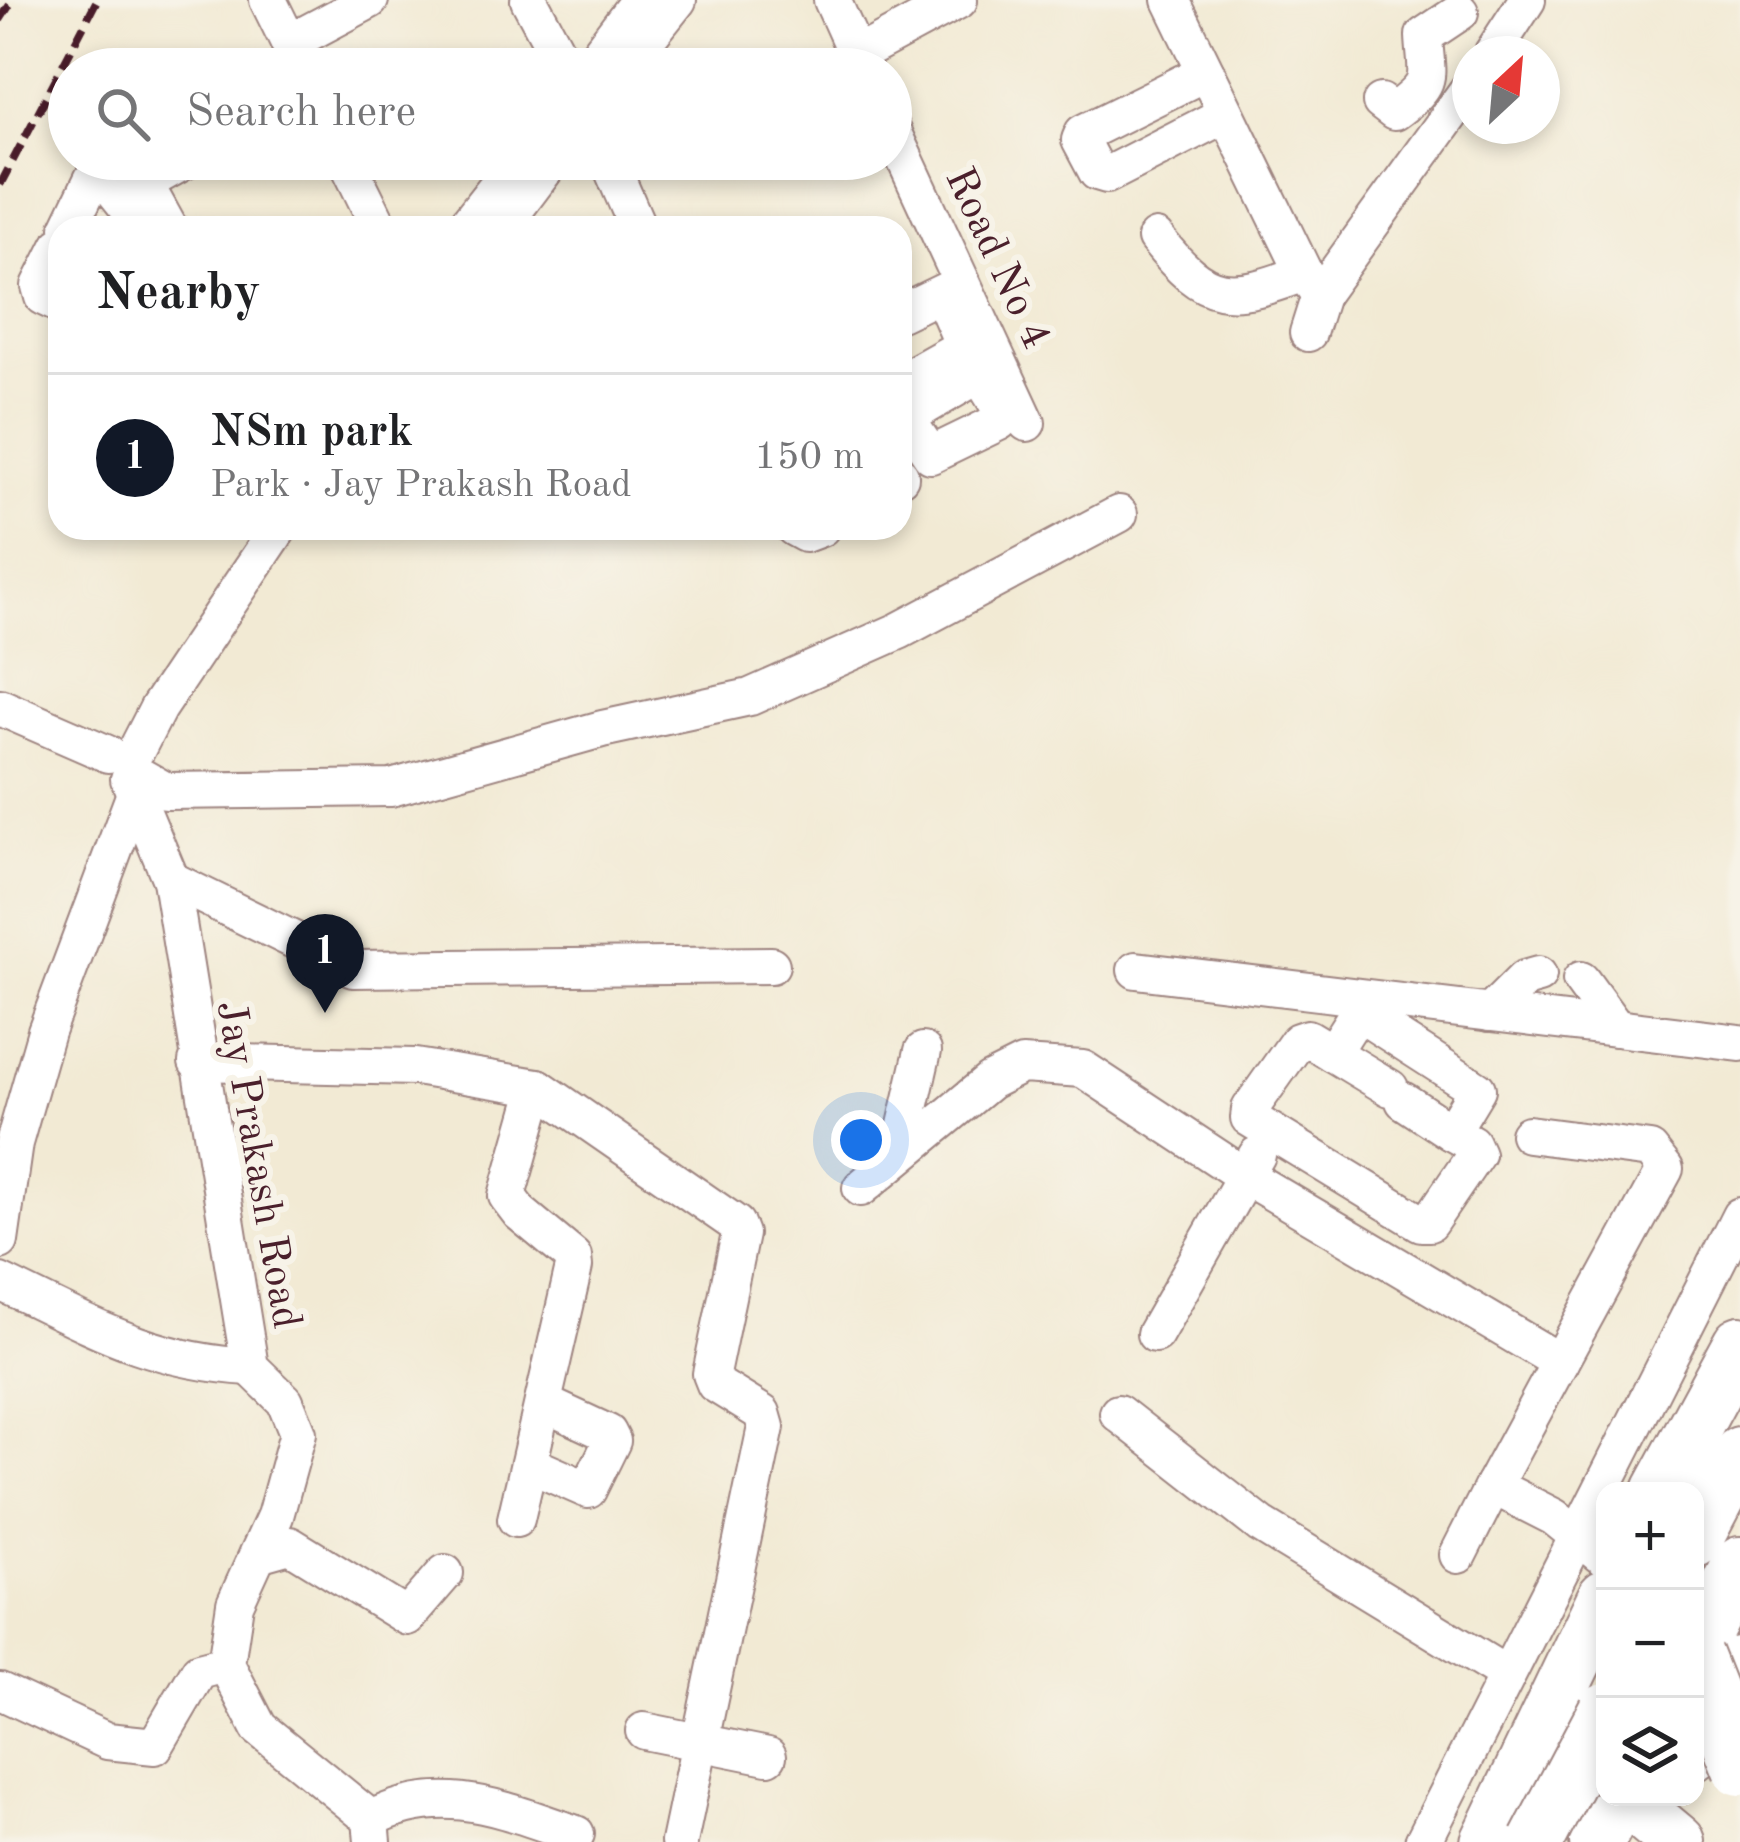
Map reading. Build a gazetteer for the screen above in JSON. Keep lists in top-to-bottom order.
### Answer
{
  "streets": {
    "street": ["Road No 4", "Jay Prakash Road"]
  },
  "north": "top right",
  "page": {
    "search": "Search here",
    "heading": "Nearby",
    "list": [
      {
        "mark": "1",
        "name": "NSm park",
        "note": "Park · Jay Prakash Road",
        "value": "150 m"
      }
    ],
    "pins": "1",
    "map_buttons": ["+", "−"]
  }
}
